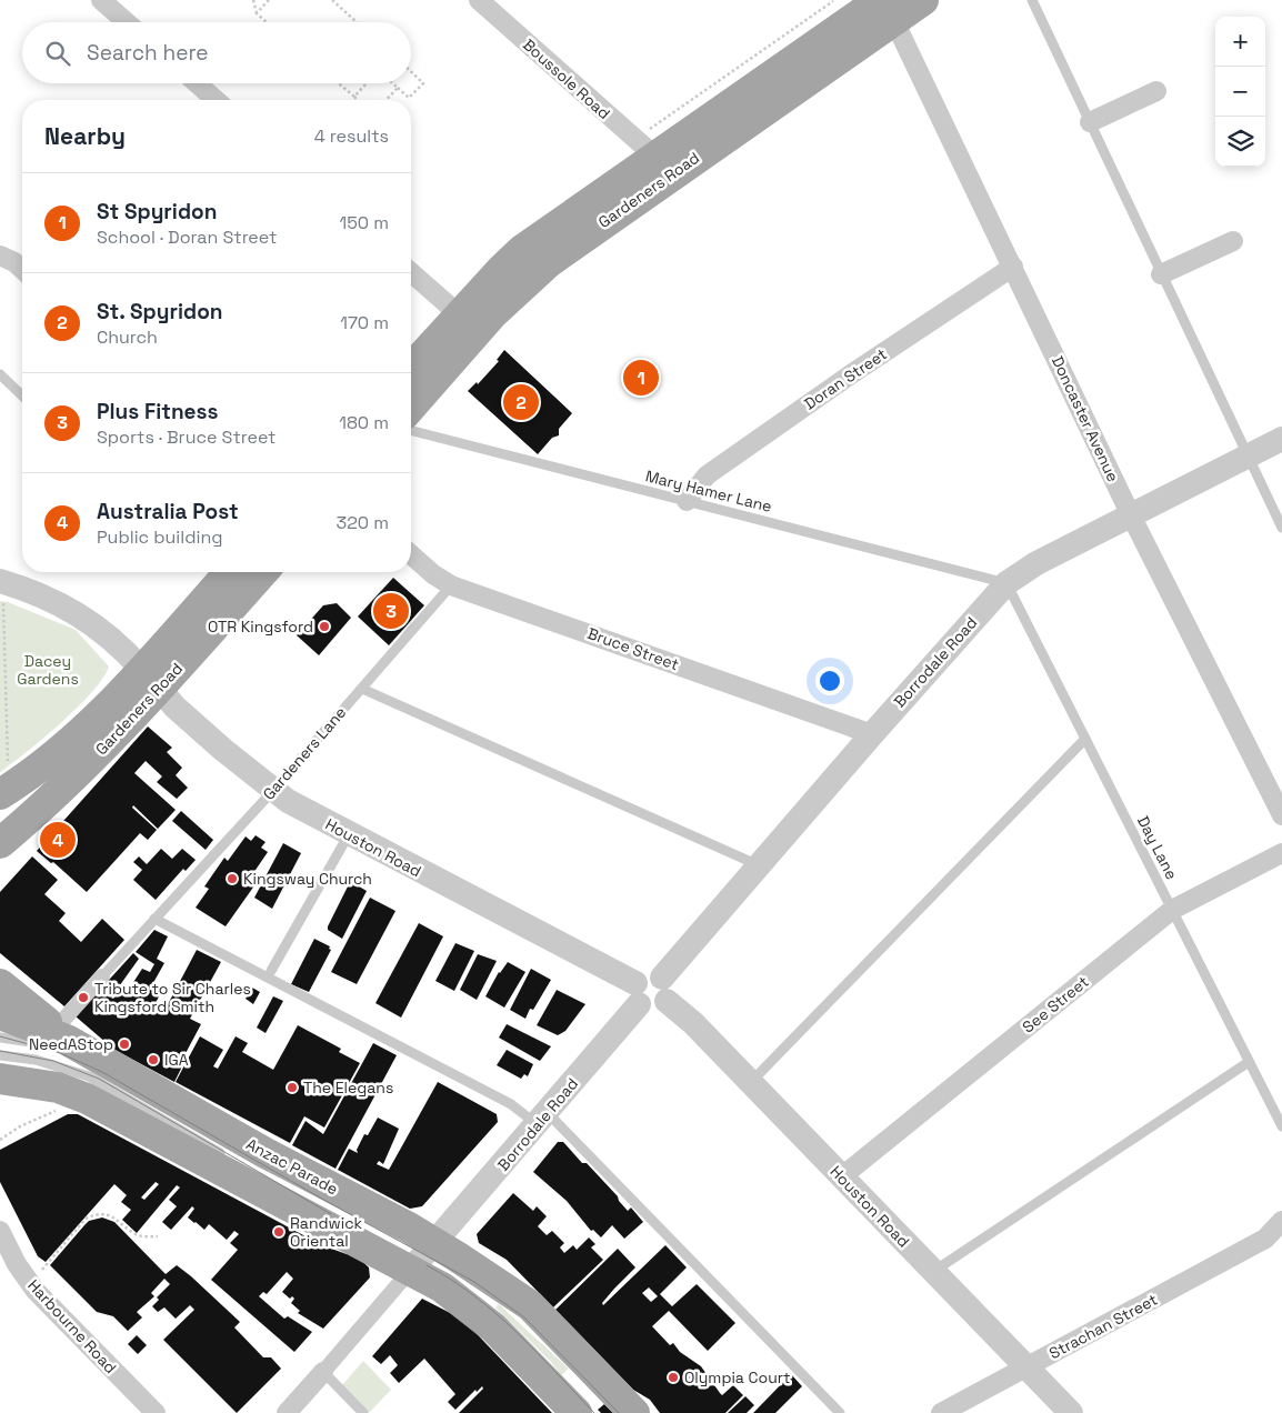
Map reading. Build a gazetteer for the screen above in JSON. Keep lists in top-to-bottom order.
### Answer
{
  "streets": {
    "main road": ["Gardeners Road", "Anzac Parade"],
    "street": [
      "Boussole Road",
      "Doran Street",
      "Doncaster Avenue",
      "Bruce Street",
      "Borrodale Road",
      "Houston Road",
      "See Street",
      "Harbourne Road",
      "Strachan Street"
    ],
    "lane": ["Mary Hamer Lane", "Gardeners Lane", "Day Lane"]
  },
  "crossings": [
    ["Boussole Road", "Gardeners Road"],
    ["Gardeners Road", "Doncaster Avenue"],
    ["Gardeners Road", "Houston Road"],
    ["Doran Street", "Doncaster Avenue"],
    ["Doran Street", "Mary Hamer Lane"],
    ["Doncaster Avenue", "Borrodale Road"],
    ["Mary Hamer Lane", "Borrodale Road"],
    ["Mary Hamer Lane", "Day Lane"],
    ["Bruce Street", "Borrodale Road"],
    ["Bruce Street", "Gardeners Lane"],
    ["Borrodale Road", "Houston Road"],
    ["Borrodale Road", "Day Lane"],
    ["Borrodale Road", "Anzac Parade"],
    ["Gardeners Lane", "Houston Road"],
    ["Houston Road", "See Street"],
    ["Houston Road", "Strachan Street"],
    ["Day Lane", "See Street"]
  ],
  "parks": ["Dacey Gardens"],
  "places": [
    "OTR Kingsford",
    "Kingsway Church",
    "Tribute to Sir Charles Kingsford Smith",
    "NeedAStop",
    "IGA",
    "The Elegans",
    "Randwick Oriental",
    "Olympia Court"
  ],
  "page": {
    "map_buttons": ["+", "−"],
    "search": "Search here",
    "heading": ["Nearby", "4 results"],
    "list": [
      {
        "mark": "1",
        "name": "St Spyridon",
        "note": "School · Doran Street",
        "value": "150 m"
      },
      {
        "mark": "2",
        "name": "St. Spyridon",
        "note": "Church",
        "value": "170 m"
      },
      {
        "mark": "3",
        "name": "Plus Fitness",
        "note": "Sports · Bruce Street",
        "value": "180 m"
      },
      {
        "mark": "4",
        "name": "Australia Post",
        "note": "Public building",
        "value": "320 m"
      }
    ],
    "pins": [
      "1",
      "2",
      "3",
      "4"
    ]
  }
}
